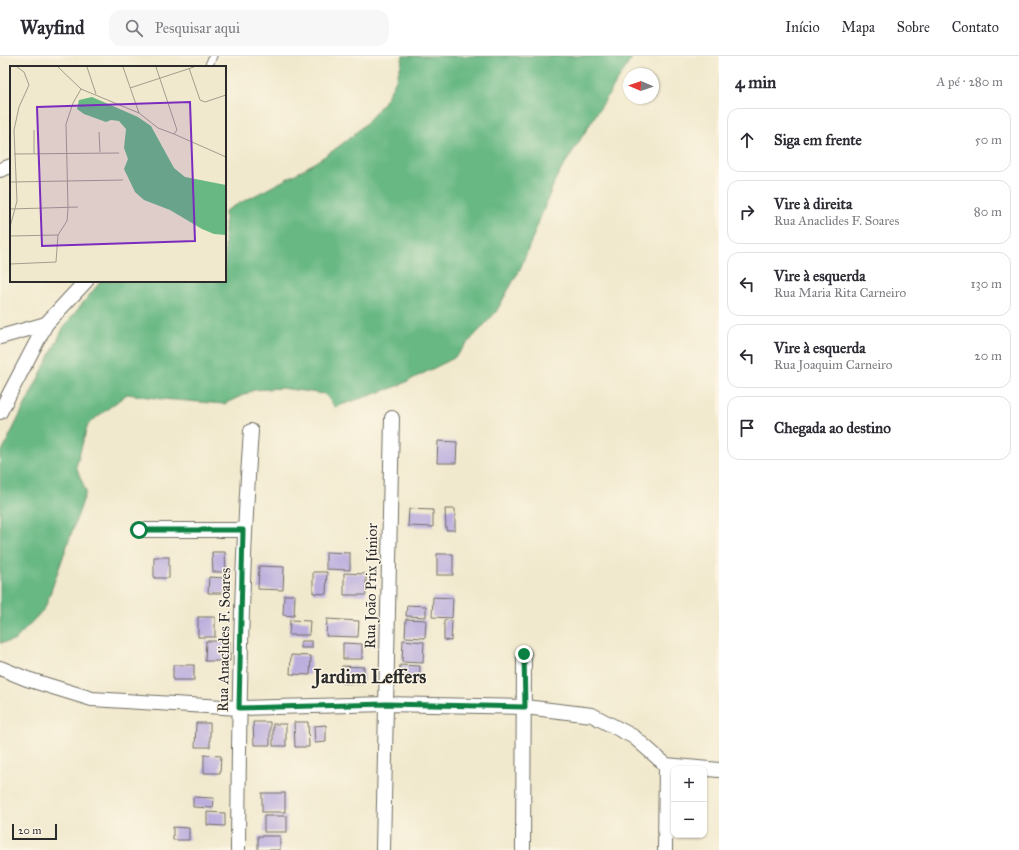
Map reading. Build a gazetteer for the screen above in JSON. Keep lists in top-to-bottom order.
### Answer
{
  "streets": {
    "street": ["Rua João Prix Júnior", "Rua Anaclides F. Soares"]
  },
  "districts": ["Jardim Leffers"],
  "scale_bar": "20 m",
  "north": "left",
  "page": {
    "header": "Wayfind",
    "search": "Pesquisar aqui",
    "nav": [
      "Início",
      "Mapa",
      "Sobre",
      "Contato"
    ],
    "heading": ["4 min", "A pé · 280 m"],
    "list": [
      ["Siga em frente", "50 m"],
      ["Vire à direita", "Rua Anaclides F. Soares", "80 m"],
      ["Vire à esquerda", "Rua Maria Rita Carneiro", "130 m"],
      ["Vire à esquerda", "Rua Joaquim Carneiro", "20 m"],
      "Chegada ao destino"
    ],
    "map_buttons": ["+", "−"],
    "scale": "20 m"
  }
}
